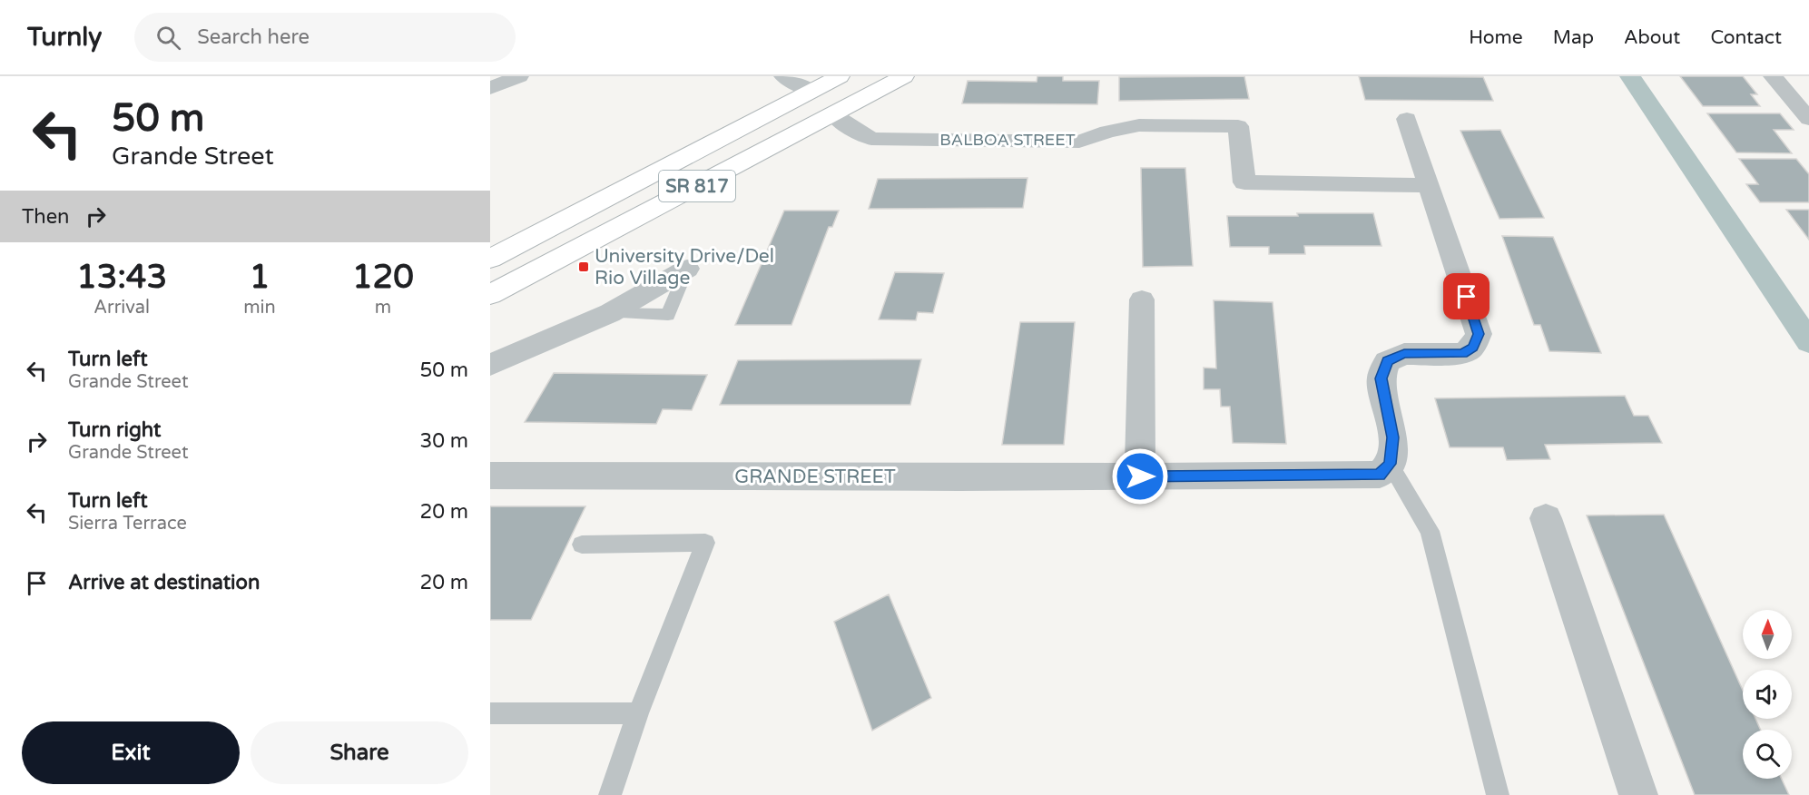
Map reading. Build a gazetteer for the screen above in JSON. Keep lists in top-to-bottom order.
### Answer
{
  "streets": {
    "main road": ["SR 817"],
    "street": ["BALBOA STREET", "GRANDE STREET"]
  },
  "crossings": [
    ["BALBOA STREET", "SR 817"]
  ],
  "places": {
    "transit": ["University Drive/Del Rio Village"]
  },
  "north": "top",
  "page": {
    "header": "Turnly",
    "search": "Search here",
    "nav": [
      "Home",
      "Map",
      "About",
      "Contact"
    ],
    "turn": ["50 m", "Grande Street"],
    "then": "Then",
    "eta": [
      "13:43",
      "Arrival",
      "1",
      "min",
      "120",
      "m"
    ],
    "list": [
      {
        "name": "Turn left",
        "note": "Grande Street",
        "value": "50 m"
      },
      {
        "name": "Turn right",
        "note": "Grande Street",
        "value": "30 m"
      },
      {
        "name": "Turn left",
        "note": "Sierra Terrace",
        "value": "20 m"
      },
      {
        "name": "Arrive at destination",
        "value": "20 m"
      }
    ],
    "buttons": ["Exit", "Share"]
  }
}
